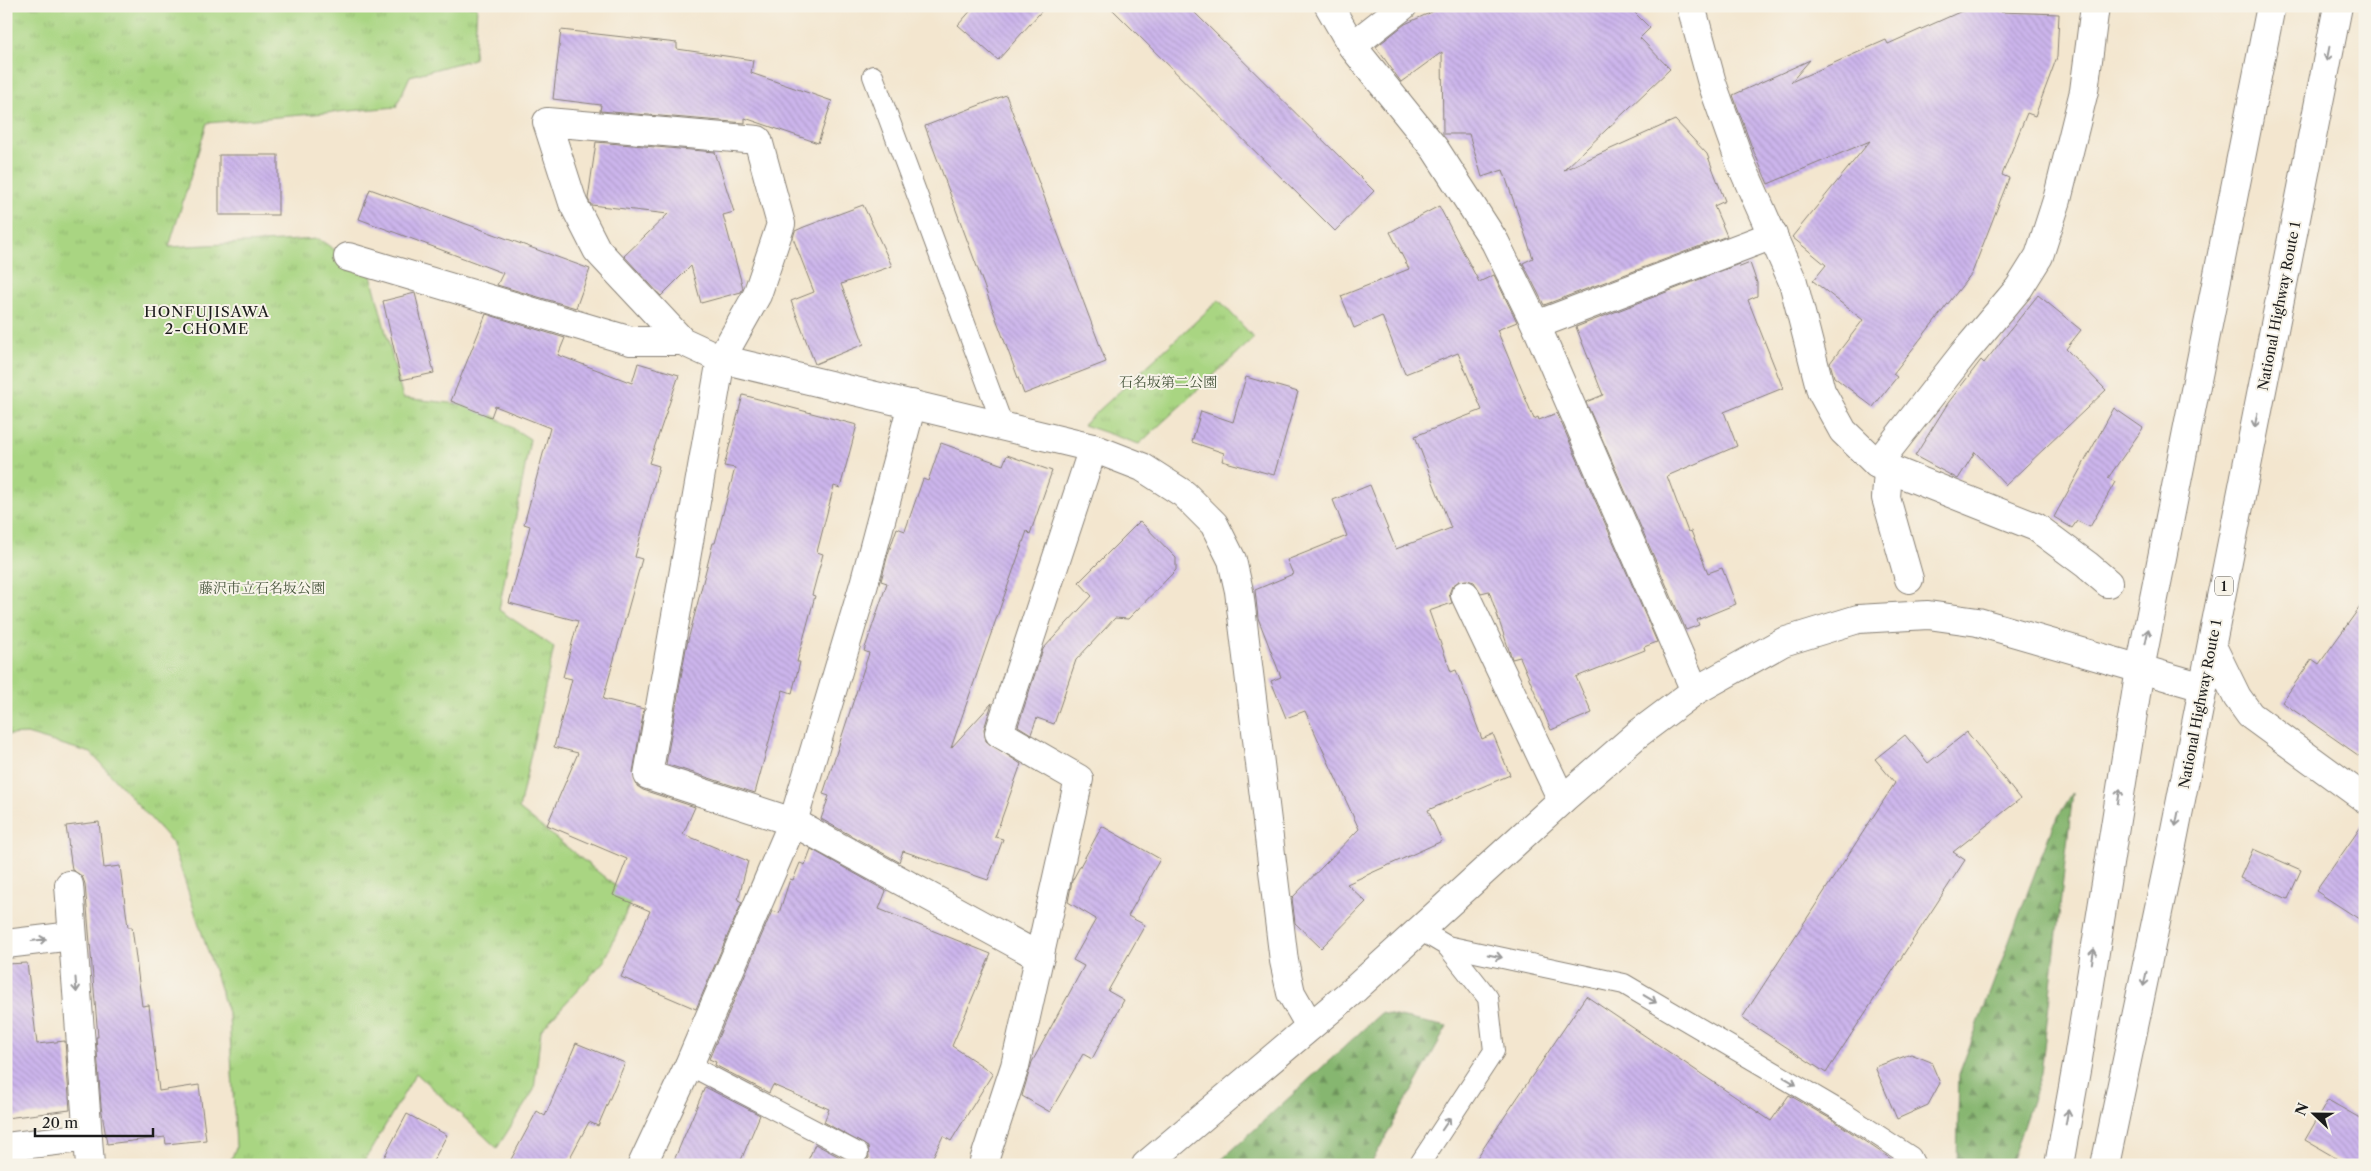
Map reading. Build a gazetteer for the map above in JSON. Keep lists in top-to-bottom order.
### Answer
{
  "streets": {
    "main road": ["National Highway Route 1", "1"]
  },
  "districts": ["HONFUJISAWA 2-CHOME"],
  "parks": ["石名坂第二公園", "藤沢市立石名坂公園"],
  "scale_bar": "20 m",
  "north": "left"
}
